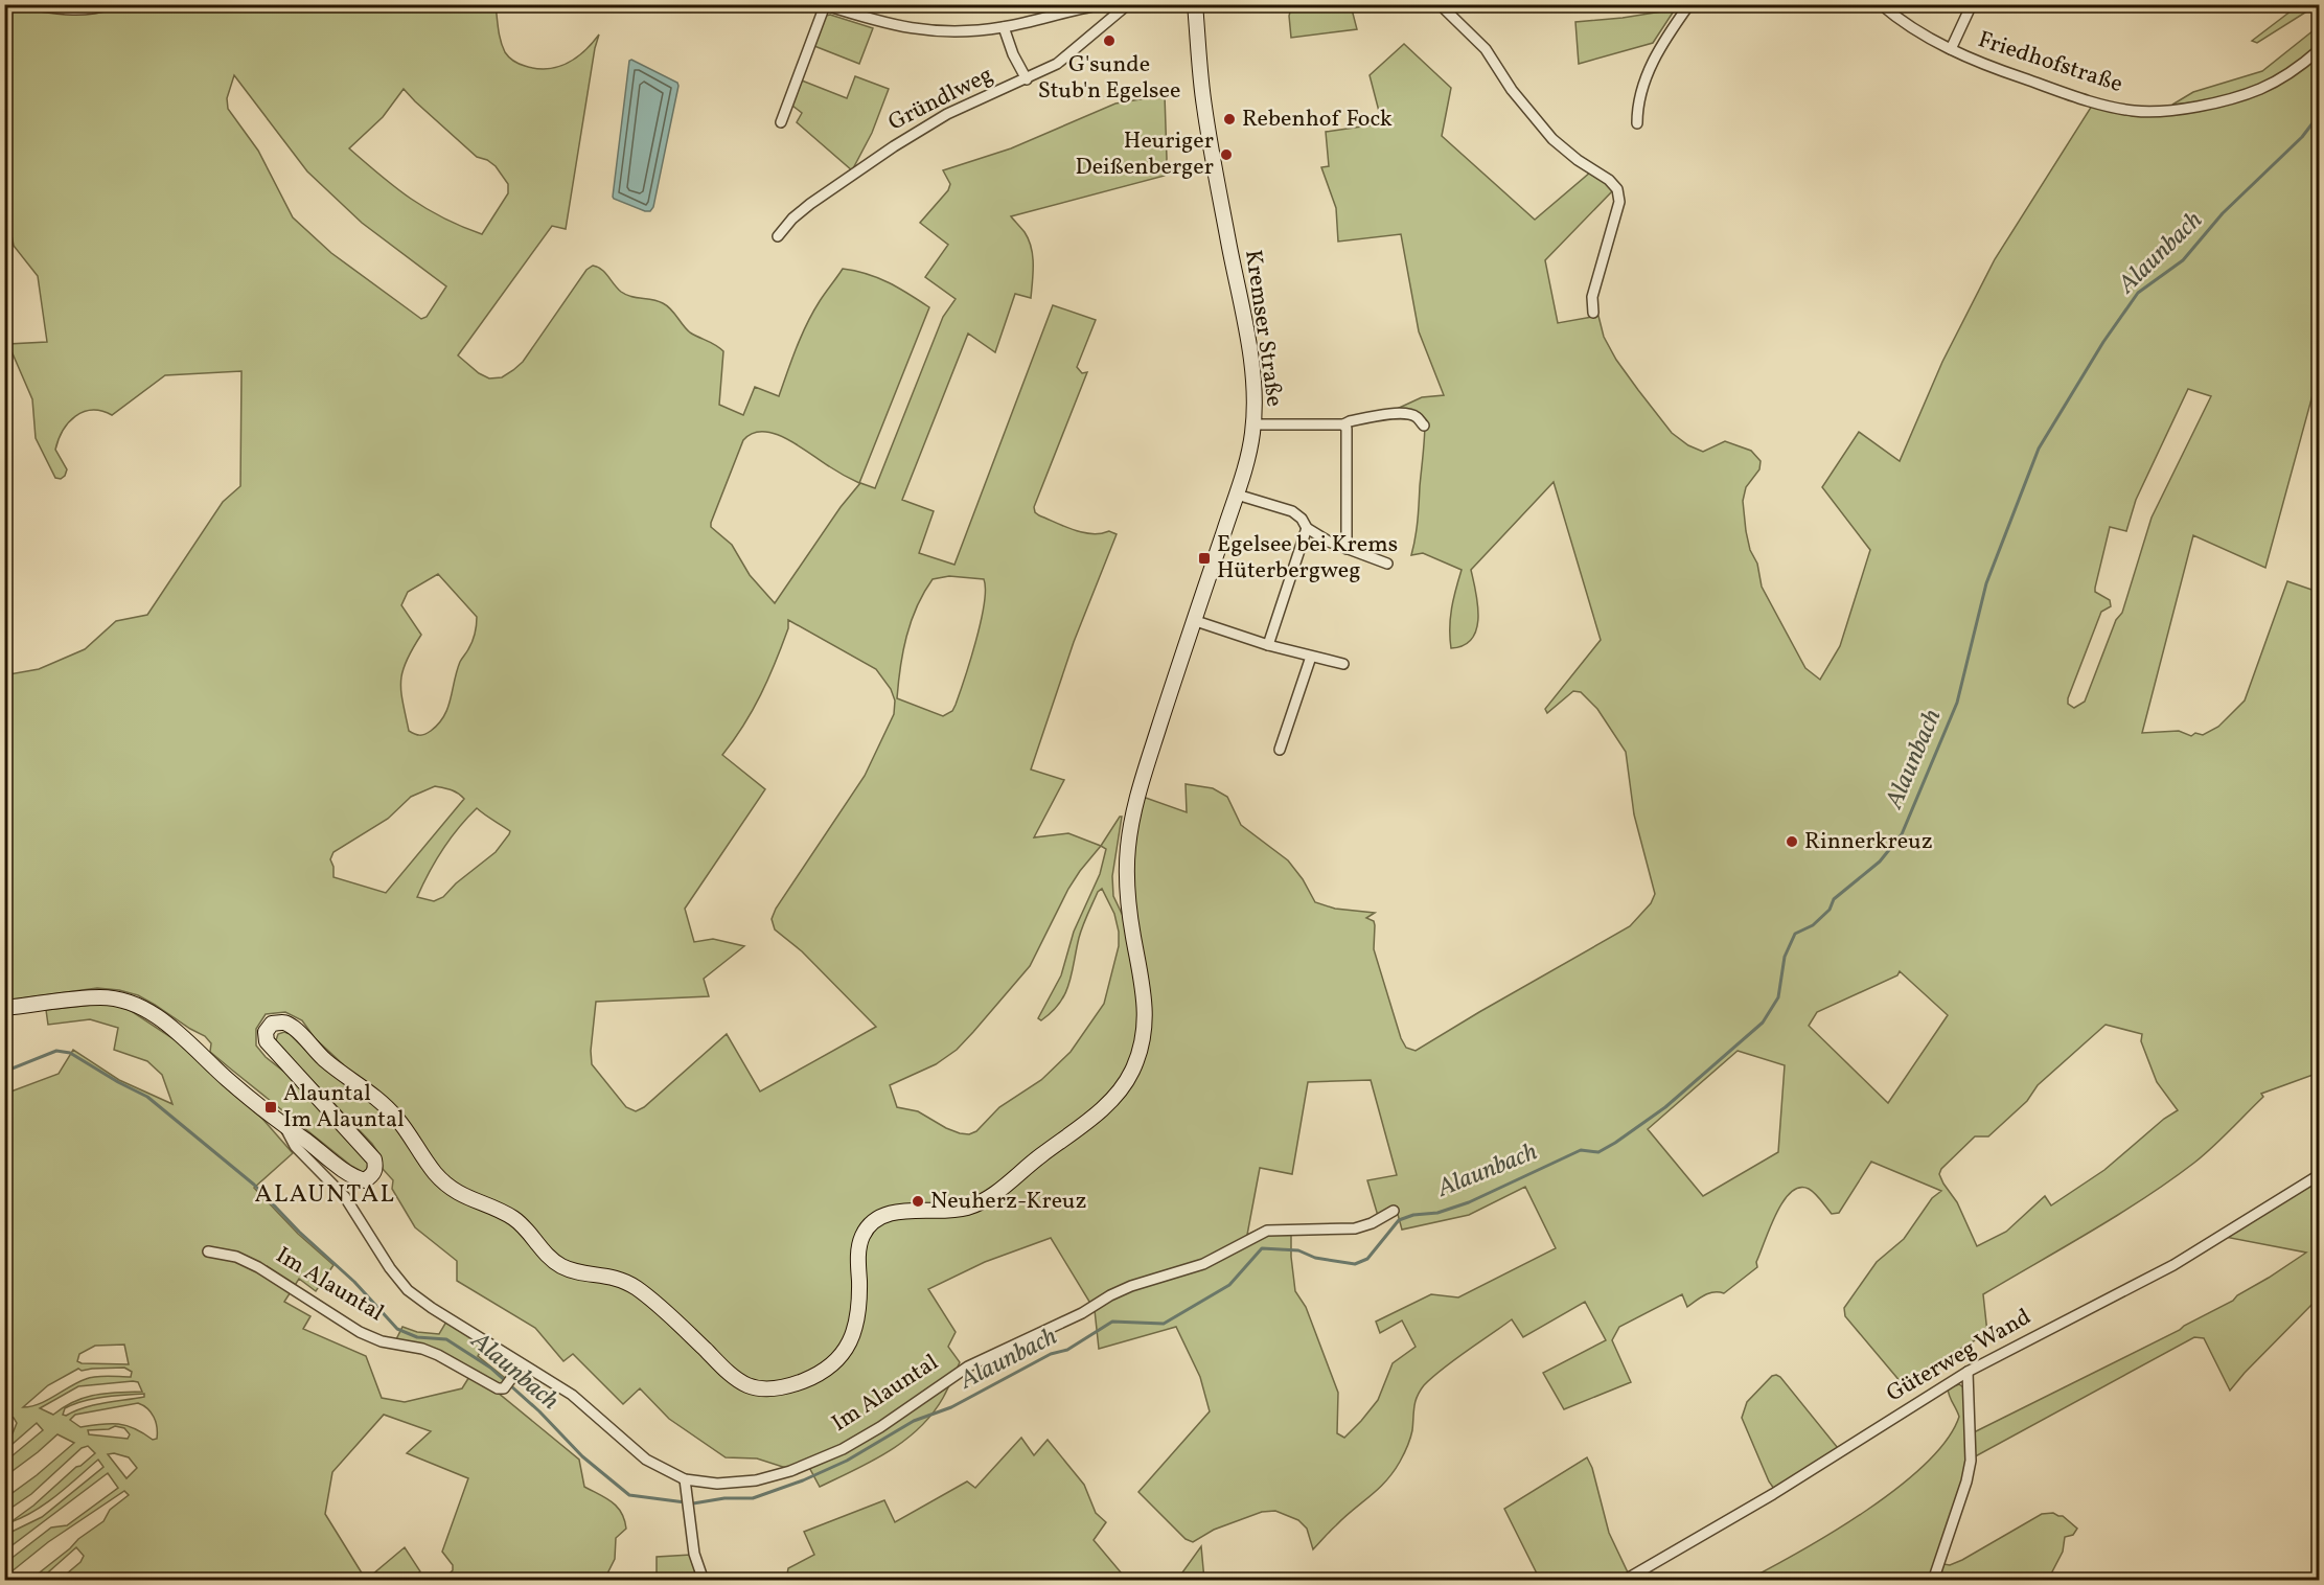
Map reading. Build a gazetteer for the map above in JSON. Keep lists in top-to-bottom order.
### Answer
{
  "streets": {
    "street": [
      "Friedhofstraße",
      "Gründlweg",
      "Kremser Straße",
      "Im Alauntal",
      "Güterweg Wand"
    ]
  },
  "crossings": [
    ["Kremser Straße", "Im Alauntal"]
  ],
  "districts": ["ALAUNTAL"],
  "water": ["Alaunbach"],
  "places": {
    "other": [
      "G'sunde Stub'n Egelsee",
      "Rebenhof Fock",
      "Heuriger Deißenberger",
      "Rinnerkreuz",
      "Neuherz-Kreuz"
    ],
    "transit": ["Egelsee bei Krems Hüterbergweg", "Alauntal Im Alauntal"]
  }
}
